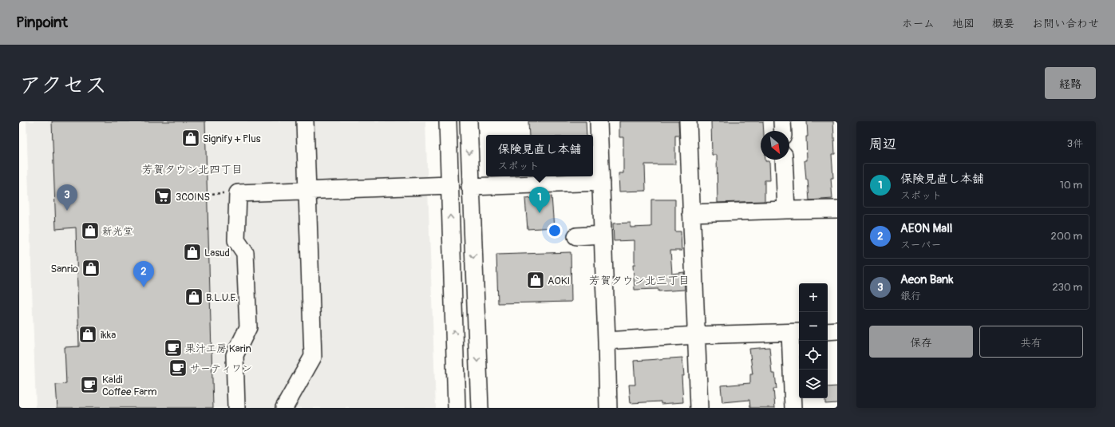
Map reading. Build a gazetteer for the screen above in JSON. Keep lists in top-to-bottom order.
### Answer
{
  "districts": ["芳賀タウン北四丁目", "芳賀タウン北三丁目"],
  "places": {
    "shop": [
      "Signify + Plus",
      "新光堂",
      "Lasud",
      "Sanrio",
      "AOKI",
      "B.L.U.E.",
      "ikka"
    ],
    "supermarket": ["3COINS"],
    "cafe": ["果汁工房 Karin", "サーティワン", "Kaldi Coffee Farm"]
  },
  "north": "bottom right",
  "page": {
    "header": "Pinpoint",
    "nav": [
      "ホーム",
      "地図",
      "概要",
      "お問い合わせ"
    ],
    "title": "アクセス",
    "buttons": [
      "経路",
      ["保存", "共有"]
    ],
    "heading": ["周辺", "3件"],
    "popup": ["保険見直し本舗", "スポット"],
    "list": [
      {
        "mark": "1",
        "name": "保険見直し本舗",
        "note": "スポット",
        "value": "10 m"
      },
      {
        "mark": "2",
        "name": "AEON Mall",
        "note": "スーパー",
        "value": "200 m"
      },
      {
        "mark": "3",
        "name": "Aeon Bank",
        "note": "銀行",
        "value": "230 m"
      }
    ],
    "pins": ["3", "1", "2"],
    "map_buttons": ["+", "−"]
  }
}
